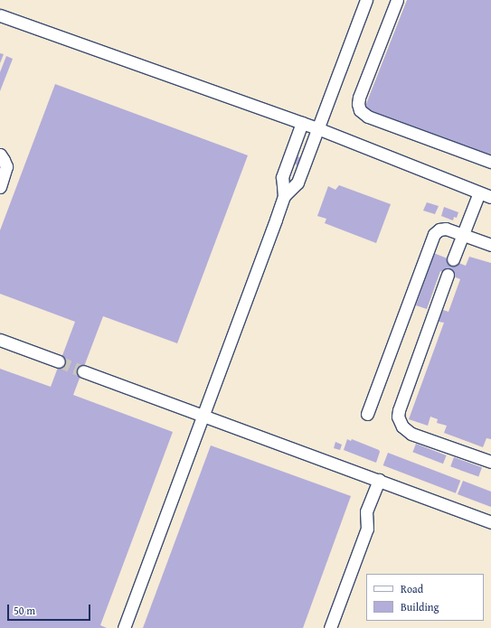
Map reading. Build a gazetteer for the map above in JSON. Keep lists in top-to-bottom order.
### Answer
{
  "legend": ["Road", "Building"],
  "scale_bar": "50 m"
}
